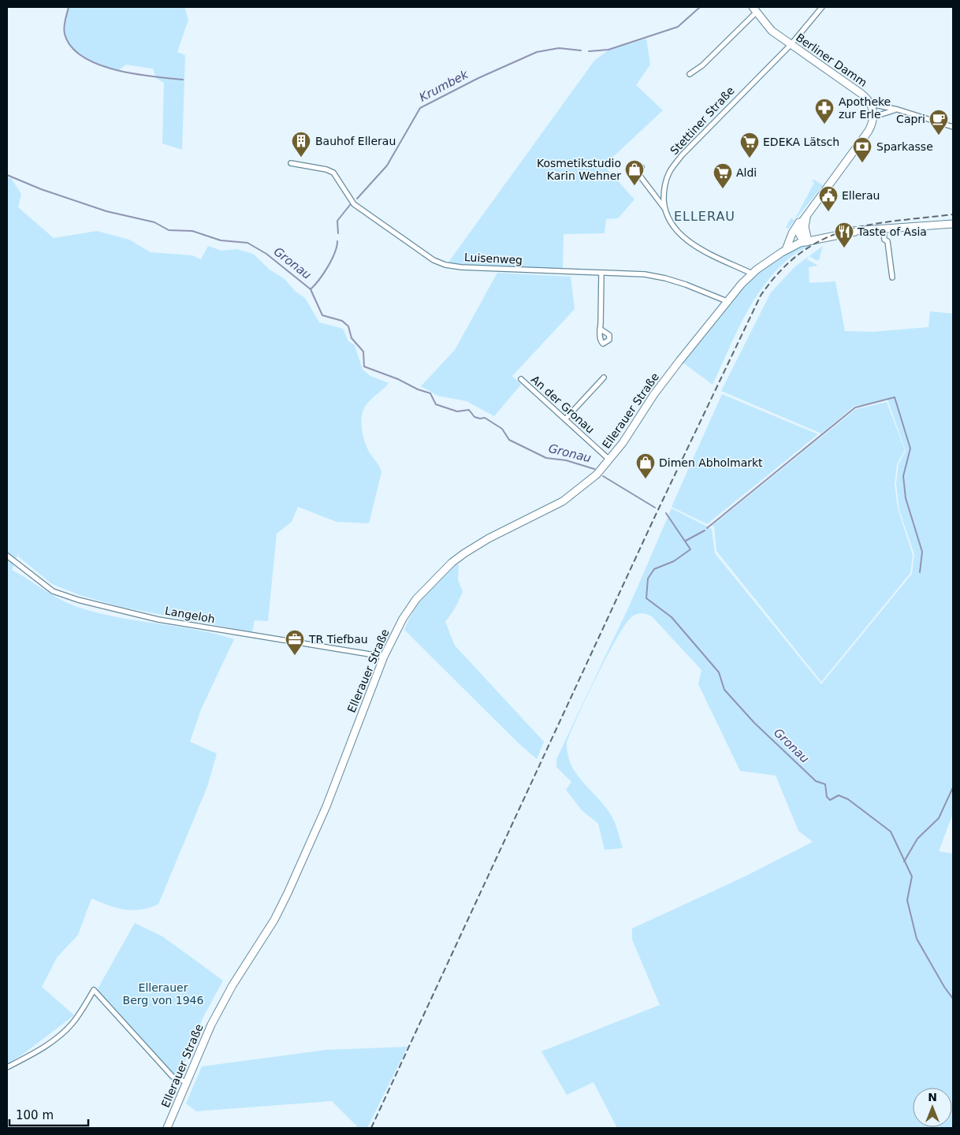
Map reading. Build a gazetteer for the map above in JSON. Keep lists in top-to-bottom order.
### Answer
{
  "streets": {
    "main road": ["Berliner Damm", "Ellerauer Straße"],
    "street": [
      "Stettiner Straße",
      "Luisenweg",
      "An der Gronau",
      "Langeloh"
    ]
  },
  "crossings": [
    ["Berliner Damm", "Stettiner Straße"],
    ["Stettiner Straße", "Ellerauer Straße"],
    ["Luisenweg", "Ellerauer Straße"],
    ["An der Gronau", "Ellerauer Straße"],
    ["Ellerauer Straße", "Langeloh"]
  ],
  "districts": ["ELLERAU"],
  "water": ["Krumbek", "Gronau"],
  "parks": ["Ellerauer Berg von 1946"],
  "places": {
    "pharmacy": ["Apotheke zur Erle"],
    "cafe": ["Capri"],
    "building": ["Bauhof Ellerau"],
    "supermarket": ["EDEKA Lätsch", "Aldi"],
    "bank": ["Sparkasse"],
    "shop": ["Kosmetikstudio Karin Wehner", "Dimen Abholmarkt"],
    "public building": ["Ellerau"],
    "restaurant": ["Taste of Asia"],
    "office": ["TR Tiefbau"]
  },
  "scale_bar": "100 m",
  "north": "top"
}
